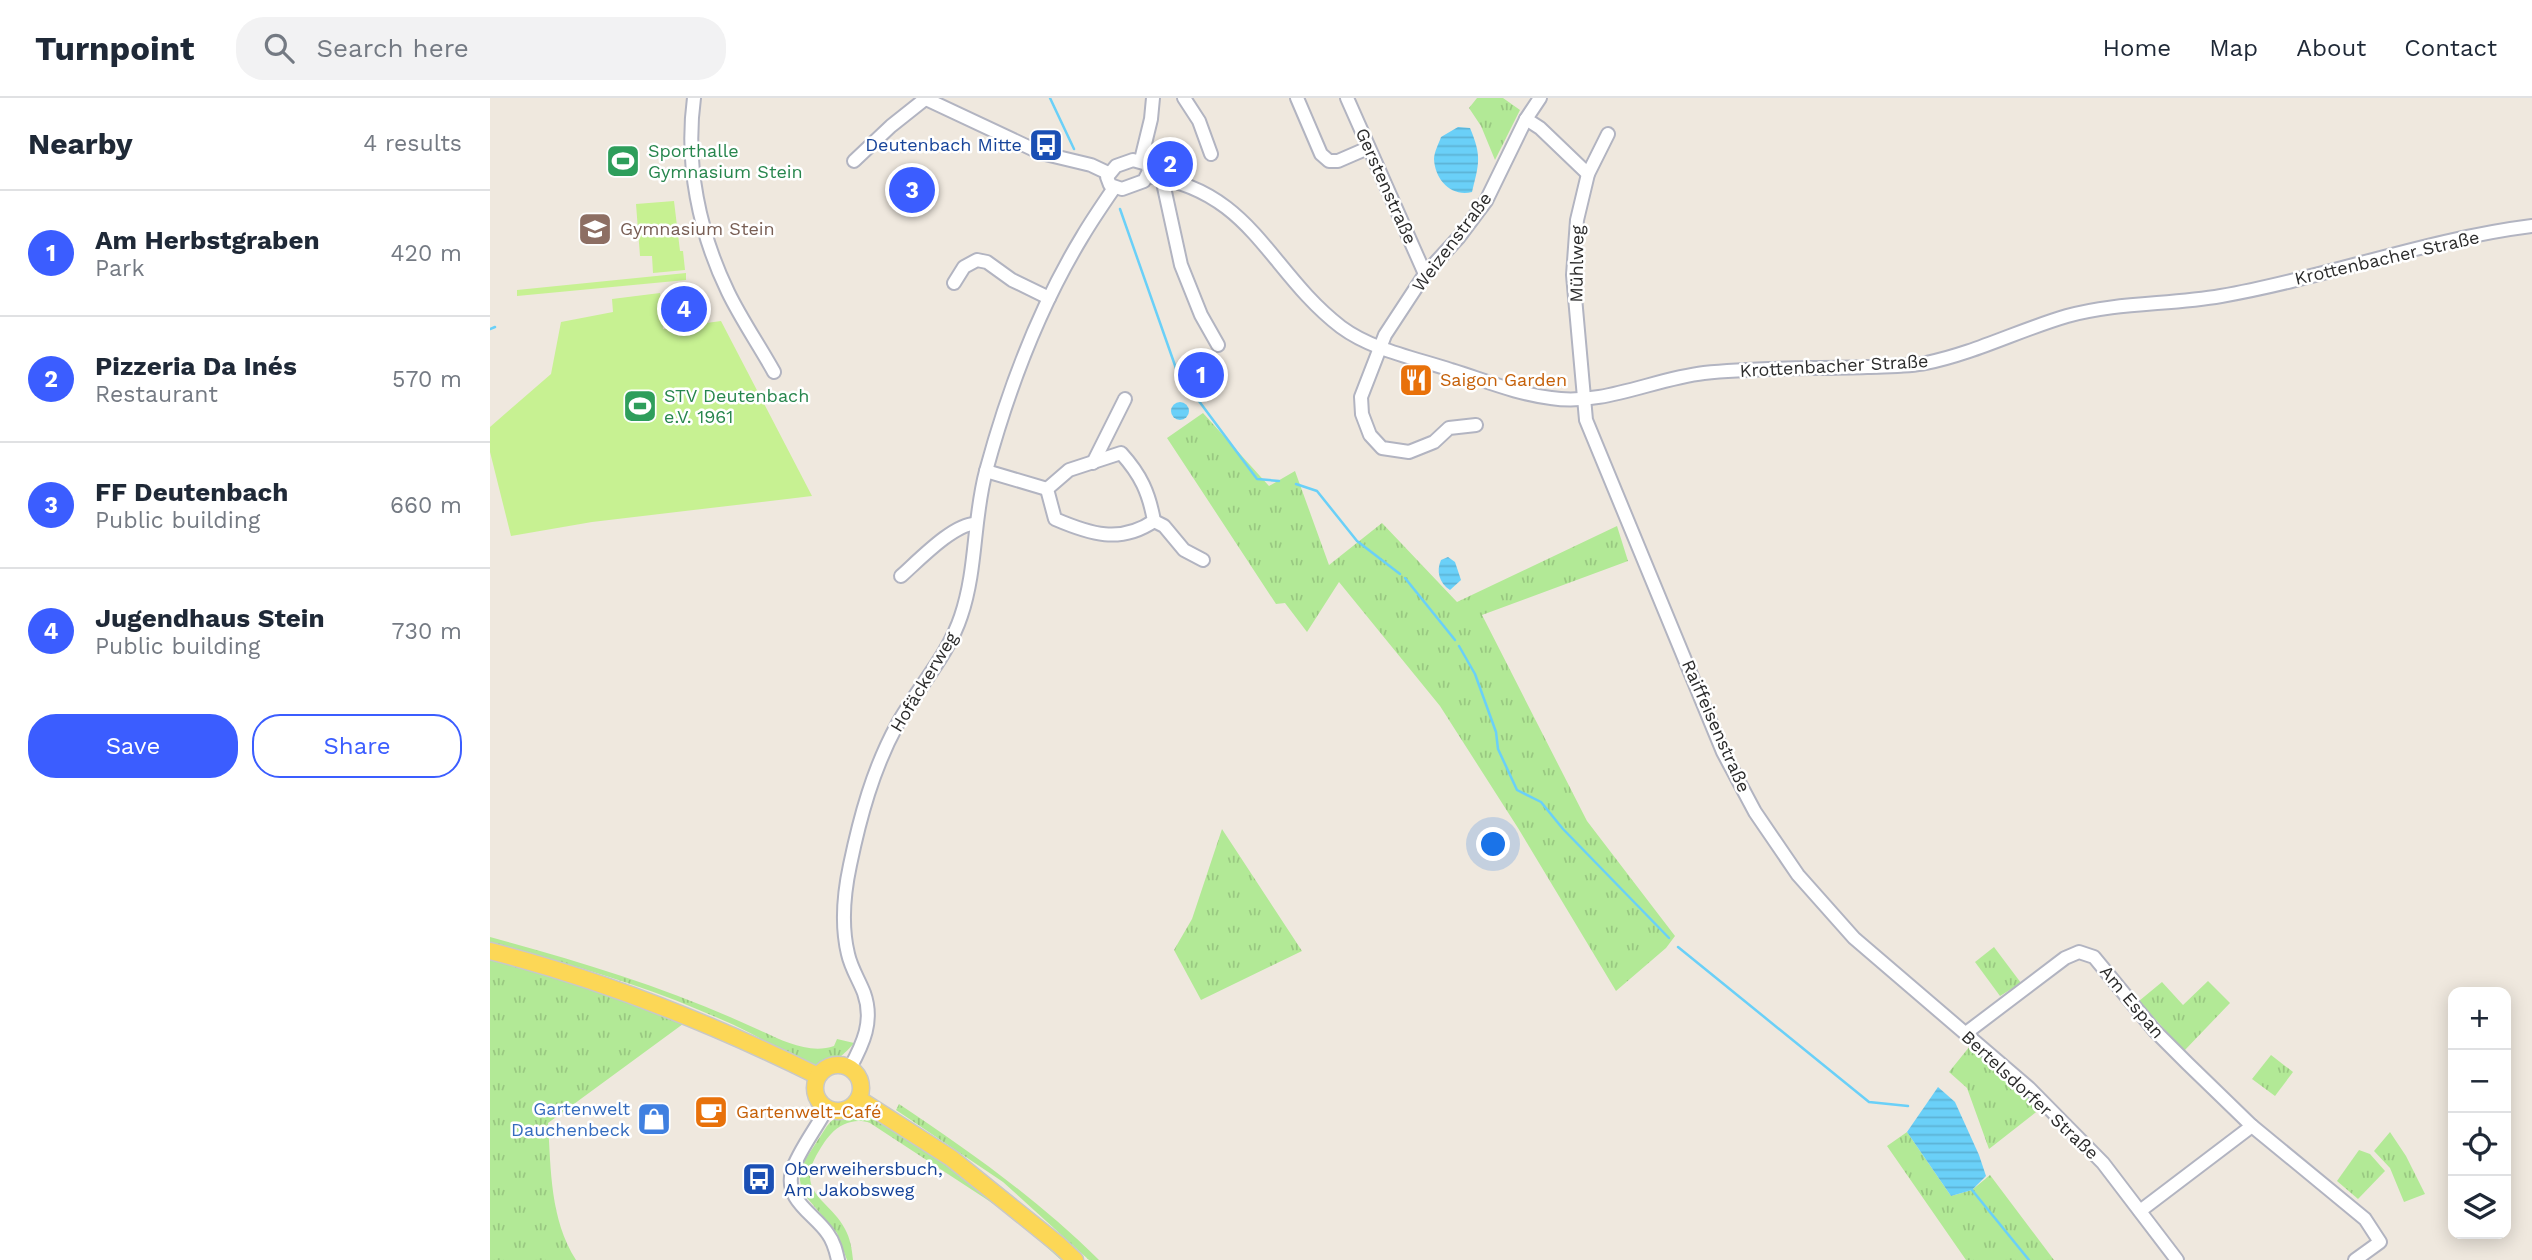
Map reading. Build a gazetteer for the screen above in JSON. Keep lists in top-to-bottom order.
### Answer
{
  "streets": {
    "street": [
      "Gerstenstraße",
      "Weizenstraße",
      "Krottenbacher Straße",
      "Mühlweg",
      "Hofäckerweg",
      "Raiffeisenstraße",
      "Am Espan",
      "Bertelsdorfer Straße"
    ]
  },
  "crossings": [
    ["Gerstenstraße", "Weizenstraße"],
    ["Weizenstraße", "Krottenbacher Straße"],
    ["Krottenbacher Straße", "Mühlweg"],
    ["Krottenbacher Straße", "Hofäckerweg"],
    ["Krottenbacher Straße", "Raiffeisenstraße"],
    ["Mühlweg", "Raiffeisenstraße"],
    ["Raiffeisenstraße", "Bertelsdorfer Straße"],
    ["Am Espan", "Bertelsdorfer Straße"]
  ],
  "places": {
    "bus stop": ["Deutenbach Mitte", "Oberweihersbuch, Am Jakobsweg"],
    "sports": ["Sporthalle Gymnasium Stein", "STV Deutenbach e.V. 1961"],
    "school or university": ["Gymnasium Stein"],
    "restaurant": ["Saigon Garden"],
    "cafe": ["Gartenwelt-Café"],
    "shop": ["Gartenwelt Dauchenbeck"]
  },
  "page": {
    "header": "Turnpoint",
    "search": "Search here",
    "nav": [
      "Home",
      "Map",
      "About",
      "Contact"
    ],
    "heading": ["Nearby", "4 results"],
    "pins": [
      "2",
      "3",
      "4",
      "1"
    ],
    "list": [
      {
        "mark": "1",
        "name": "Am Herbstgraben",
        "note": "Park",
        "value": "420 m"
      },
      {
        "mark": "2",
        "name": "Pizzeria Da Inés",
        "note": "Restaurant",
        "value": "570 m"
      },
      {
        "mark": "3",
        "name": "FF Deutenbach",
        "note": "Public building",
        "value": "660 m"
      },
      {
        "mark": "4",
        "name": "Jugendhaus Stein",
        "note": "Public building",
        "value": "730 m"
      }
    ],
    "buttons": ["Save", "Share"],
    "map_buttons": ["+", "−"]
  }
}
